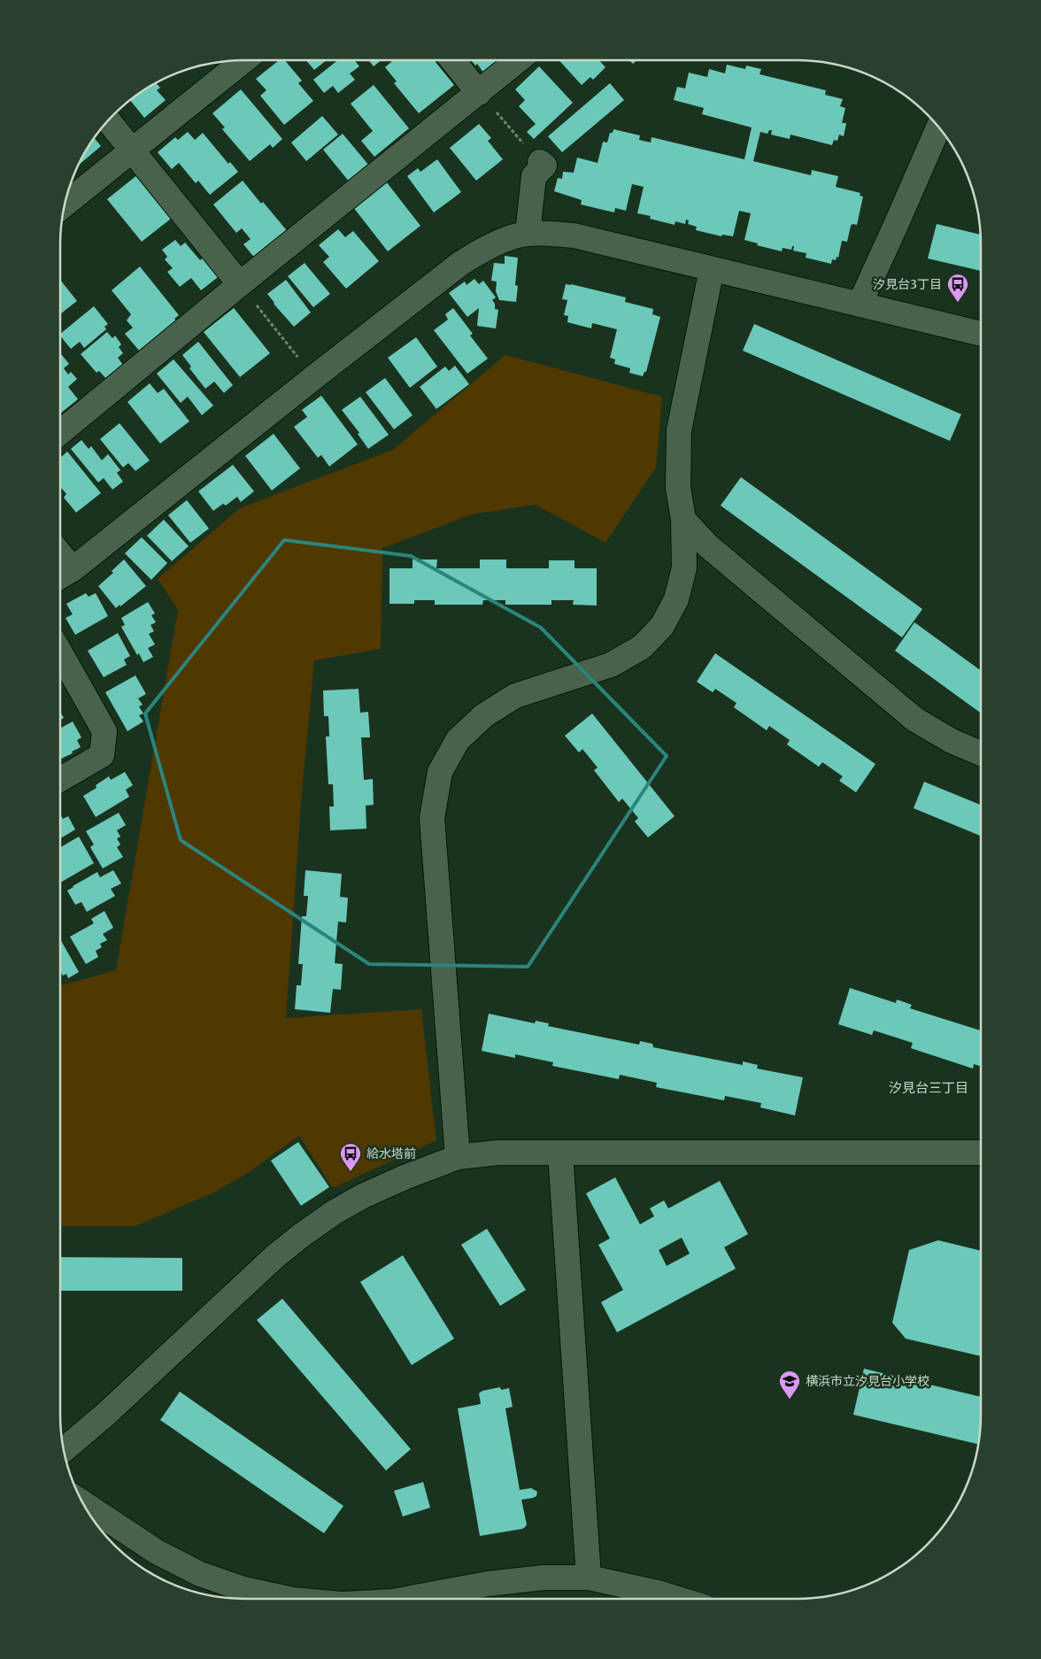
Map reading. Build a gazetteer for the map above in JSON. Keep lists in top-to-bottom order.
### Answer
{
  "districts": ["汐見台三丁目"],
  "places": {
    "bus stop": ["汐見台3丁目", "給水塔前"],
    "school or university": ["横浜市立汐見台小学校"]
  }
}
